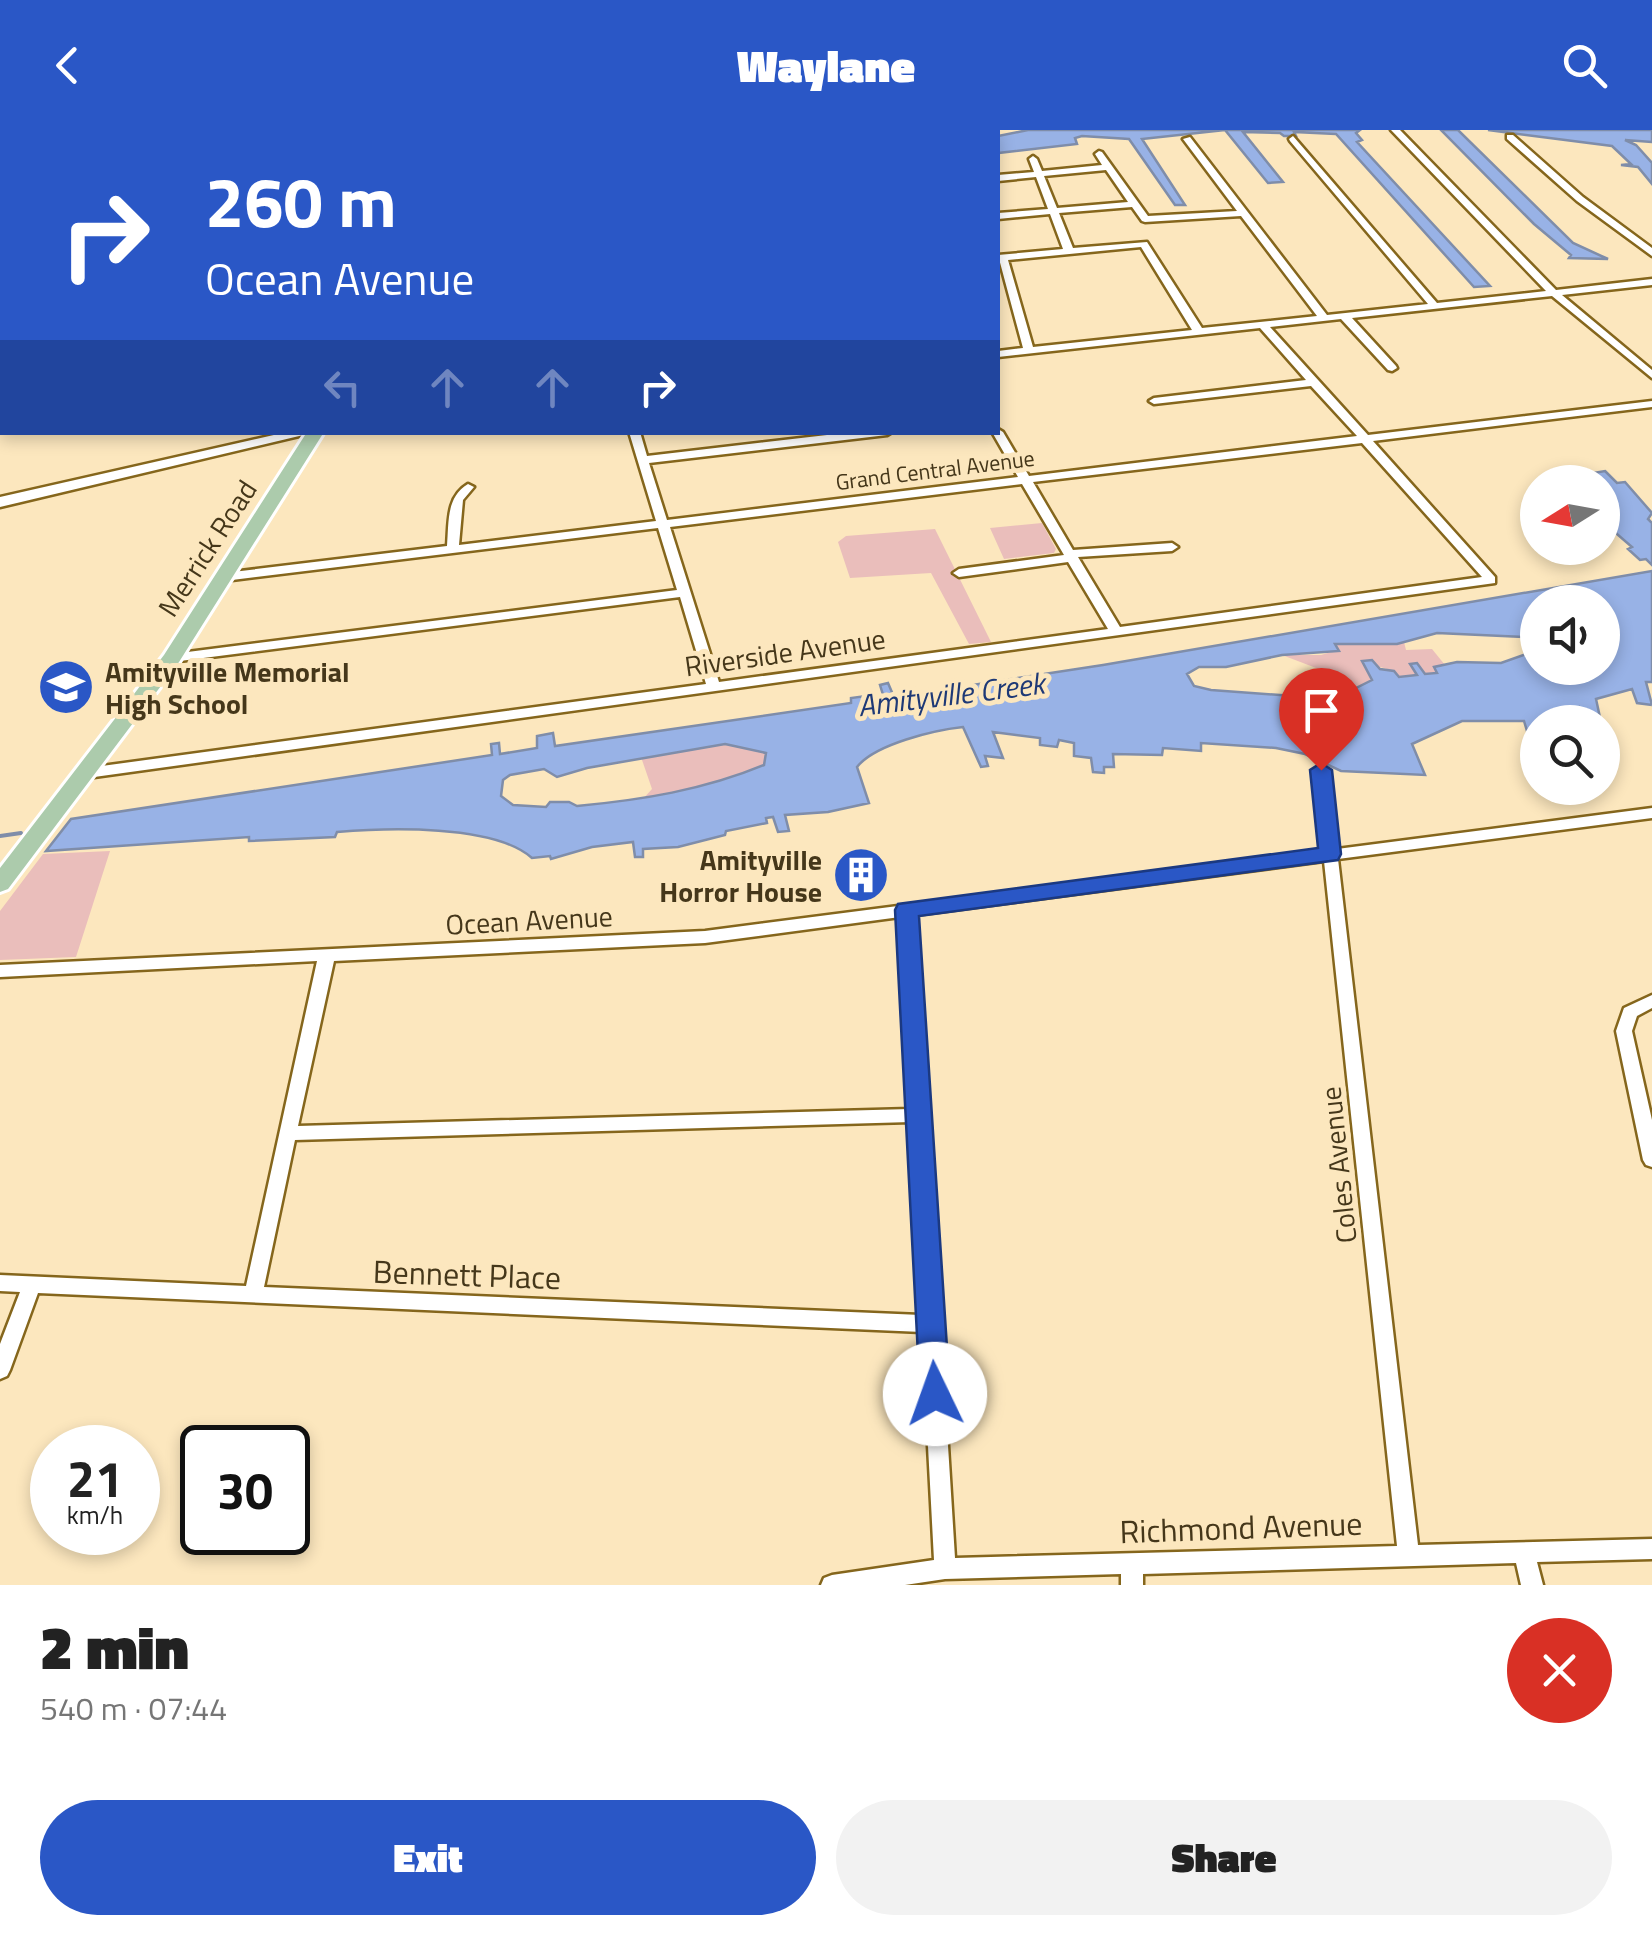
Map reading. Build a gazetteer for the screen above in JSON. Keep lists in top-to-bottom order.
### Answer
{
  "streets": {
    "main road": ["Merrick Road"],
    "street": [
      "Grand Central Avenue",
      "Riverside Avenue",
      "Ocean Avenue",
      "Coles Avenue",
      "Bennett Place",
      "Richmond Avenue"
    ]
  },
  "crossings": [
    ["Grand Central Avenue", "Merrick Road"],
    ["Grand Central Avenue", "Riverside Avenue"],
    ["Merrick Road", "Riverside Avenue"],
    ["Ocean Avenue", "Coles Avenue"],
    ["Coles Avenue", "Richmond Avenue"]
  ],
  "water": ["Amityville Creek"],
  "places": {
    "school or university": ["Amityville Memorial High School"],
    "building": ["Amityville Horror House"]
  },
  "north": "left",
  "page": {
    "header": "Waylane",
    "turn": ["260 m", "Ocean Avenue"],
    "speed": "21 km/h",
    "limit": "30",
    "heading": ["2 min", "540 m · 07:44"],
    "buttons": ["Exit", "Share"]
  }
}
